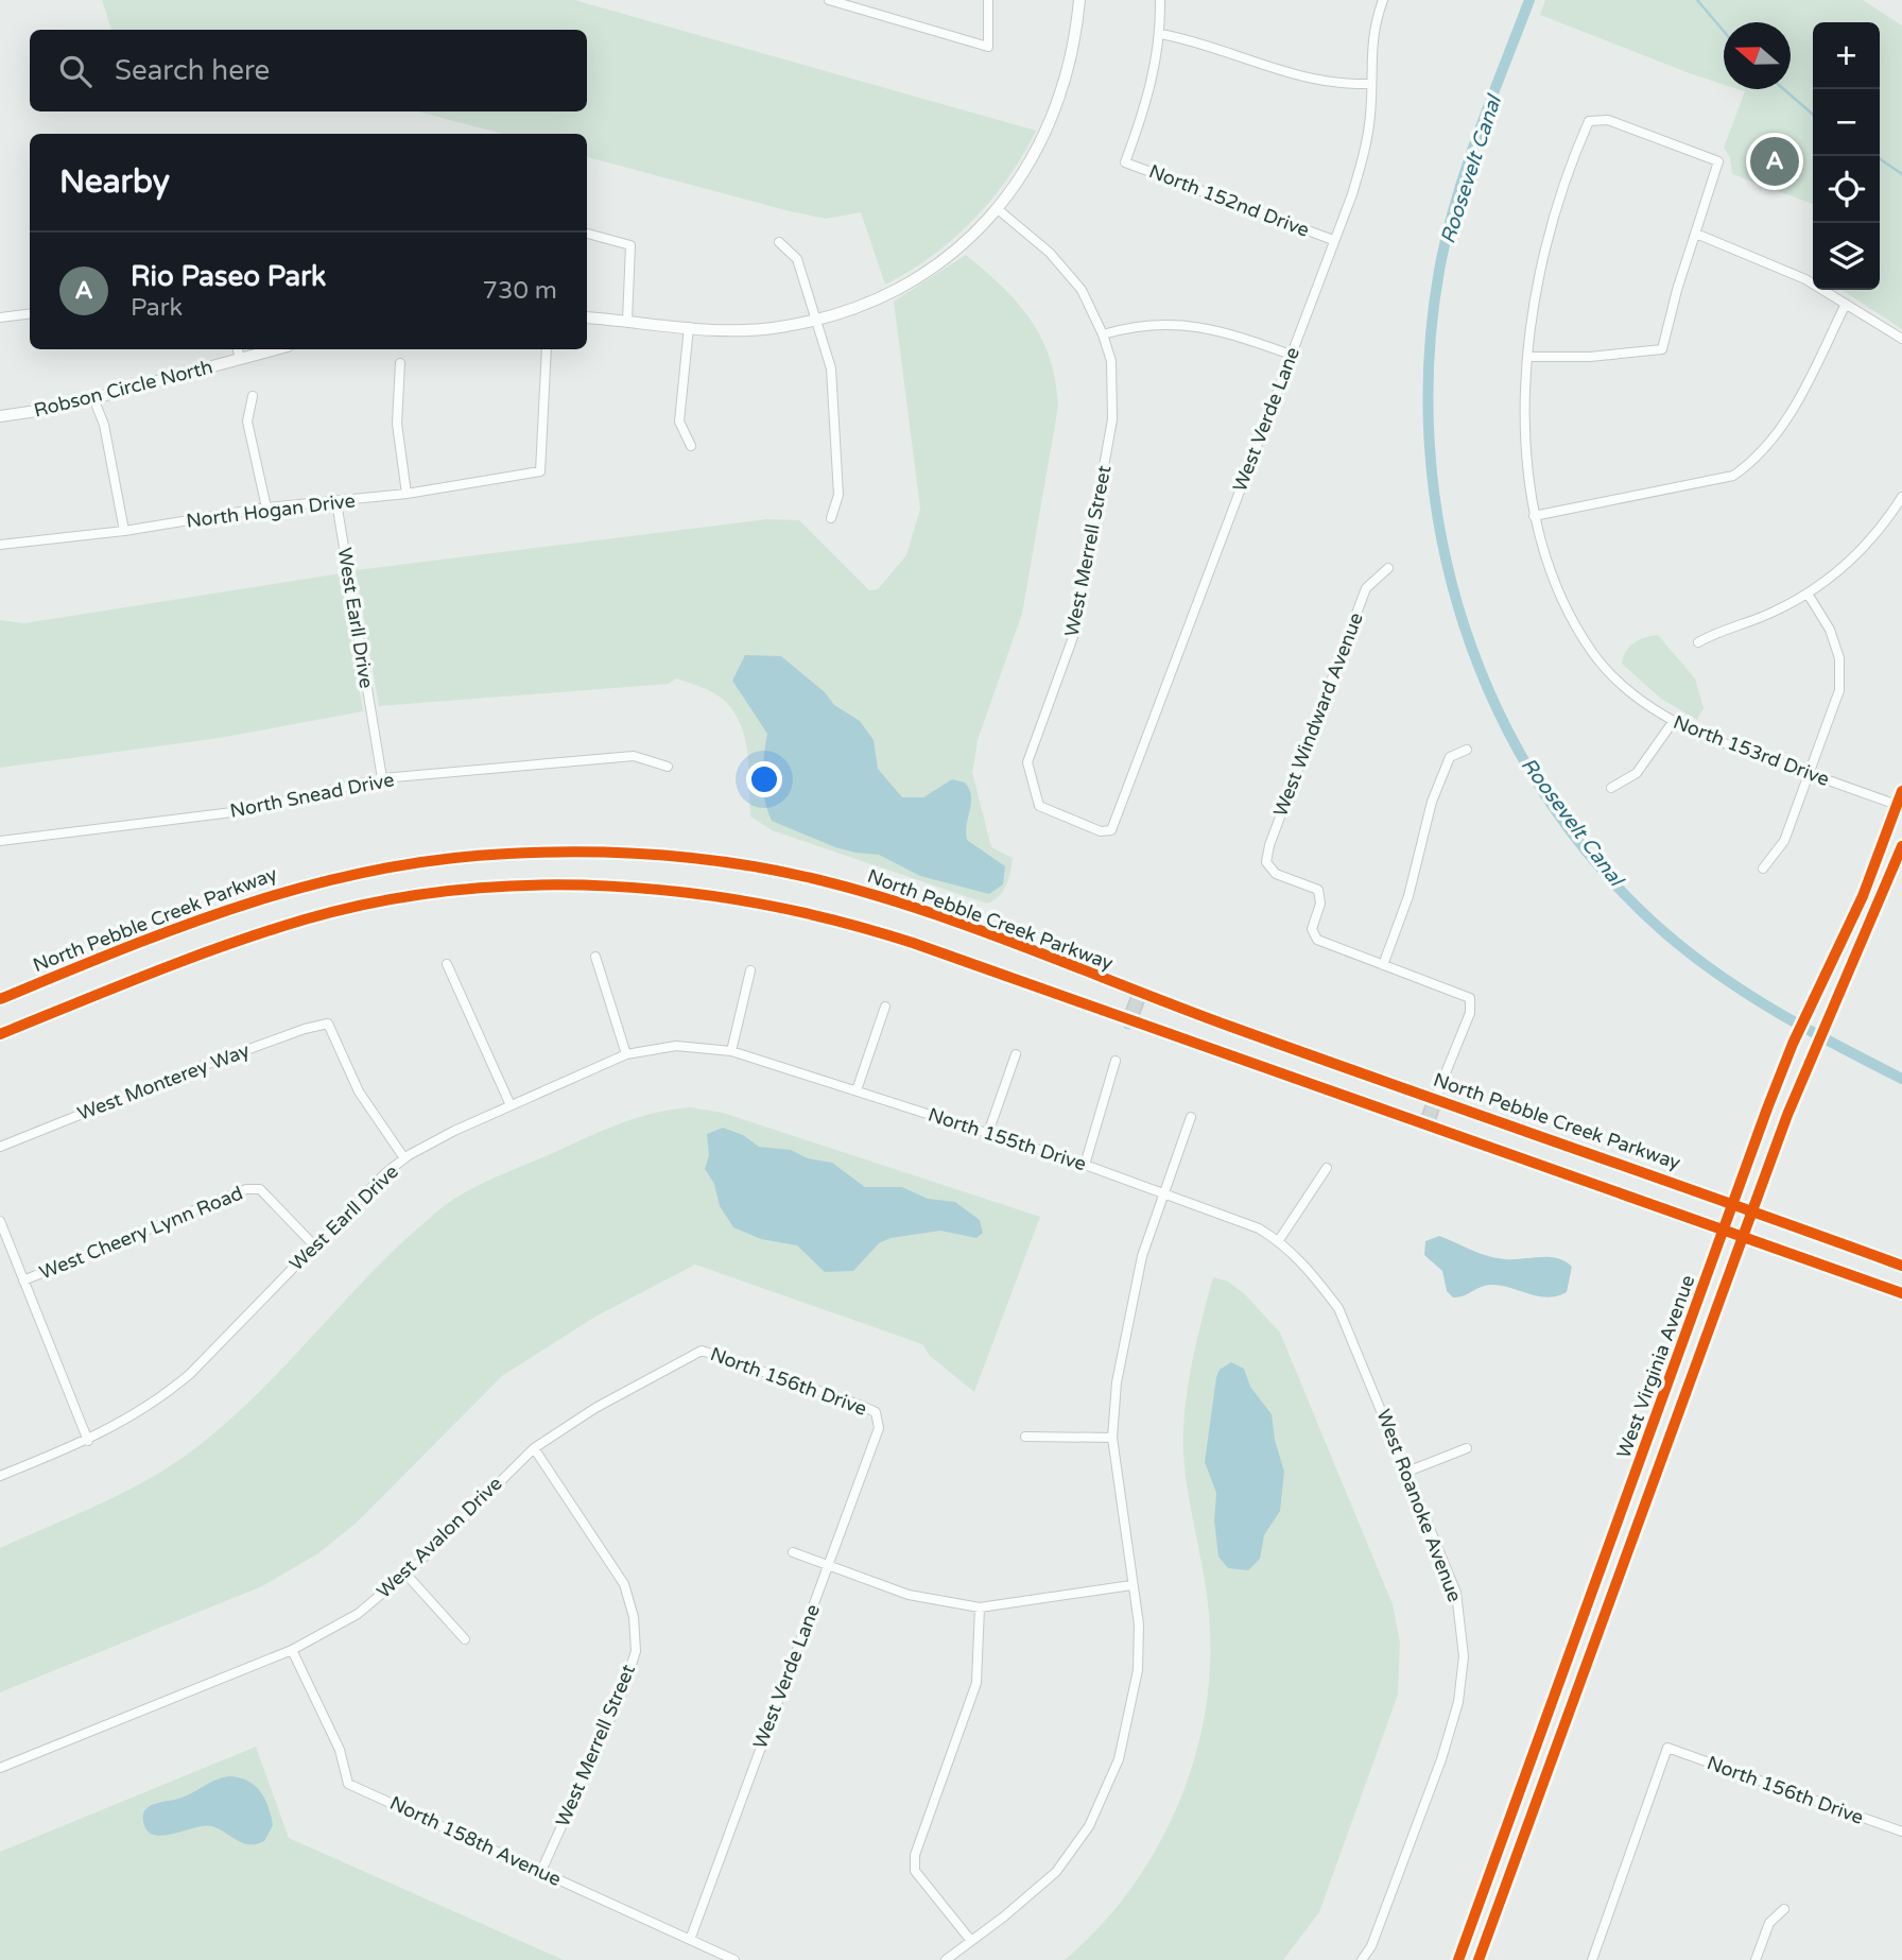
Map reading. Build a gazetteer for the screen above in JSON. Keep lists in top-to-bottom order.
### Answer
{
  "streets": {
    "main road": ["North Pebble Creek Parkway", "West Virginia Avenue"],
    "street": [
      "North 152nd Drive",
      "Robson Circle North",
      "West Verde Lane",
      "North Hogan Drive",
      "West Merrell Street",
      "West Earll Drive",
      "West Windward Avenue",
      "North 153rd Drive",
      "North Snead Drive",
      "West Monterey Way",
      "North 155th Drive",
      "West Cheery Lynn Road",
      "North 156th Drive",
      "West Roanoke Avenue",
      "West Avalon Drive",
      "North 158th Avenue"
    ]
  },
  "crossings": [
    ["North 152nd Drive", "West Verde Lane"],
    ["West Verde Lane", "West Merrell Street"],
    ["West Verde Lane", "North 156th Drive"],
    ["West Verde Lane", "North 158th Avenue"],
    ["North Hogan Drive", "West Earll Drive"],
    ["West Merrell Street", "West Avalon Drive"],
    ["West Merrell Street", "North 158th Avenue"],
    ["West Earll Drive", "North Snead Drive"],
    ["West Earll Drive", "West Monterey Way"],
    ["West Earll Drive", "North 155th Drive"],
    ["West Earll Drive", "West Cheery Lynn Road"],
    ["North 153rd Drive", "West Virginia Avenue"],
    ["North Pebble Creek Parkway", "West Virginia Avenue"],
    ["North 155th Drive", "West Roanoke Avenue"],
    ["North 156th Drive", "West Avalon Drive"],
    ["West Avalon Drive", "North 158th Avenue"]
  ],
  "water": ["Roosevelt Canal"],
  "north": "left",
  "page": {
    "map_buttons": ["+", "−"],
    "search": "Search here",
    "pins": "A",
    "heading": "Nearby",
    "list": [
      {
        "mark": "A",
        "name": "Rio Paseo Park",
        "note": "Park",
        "value": "730 m"
      }
    ]
  }
}
